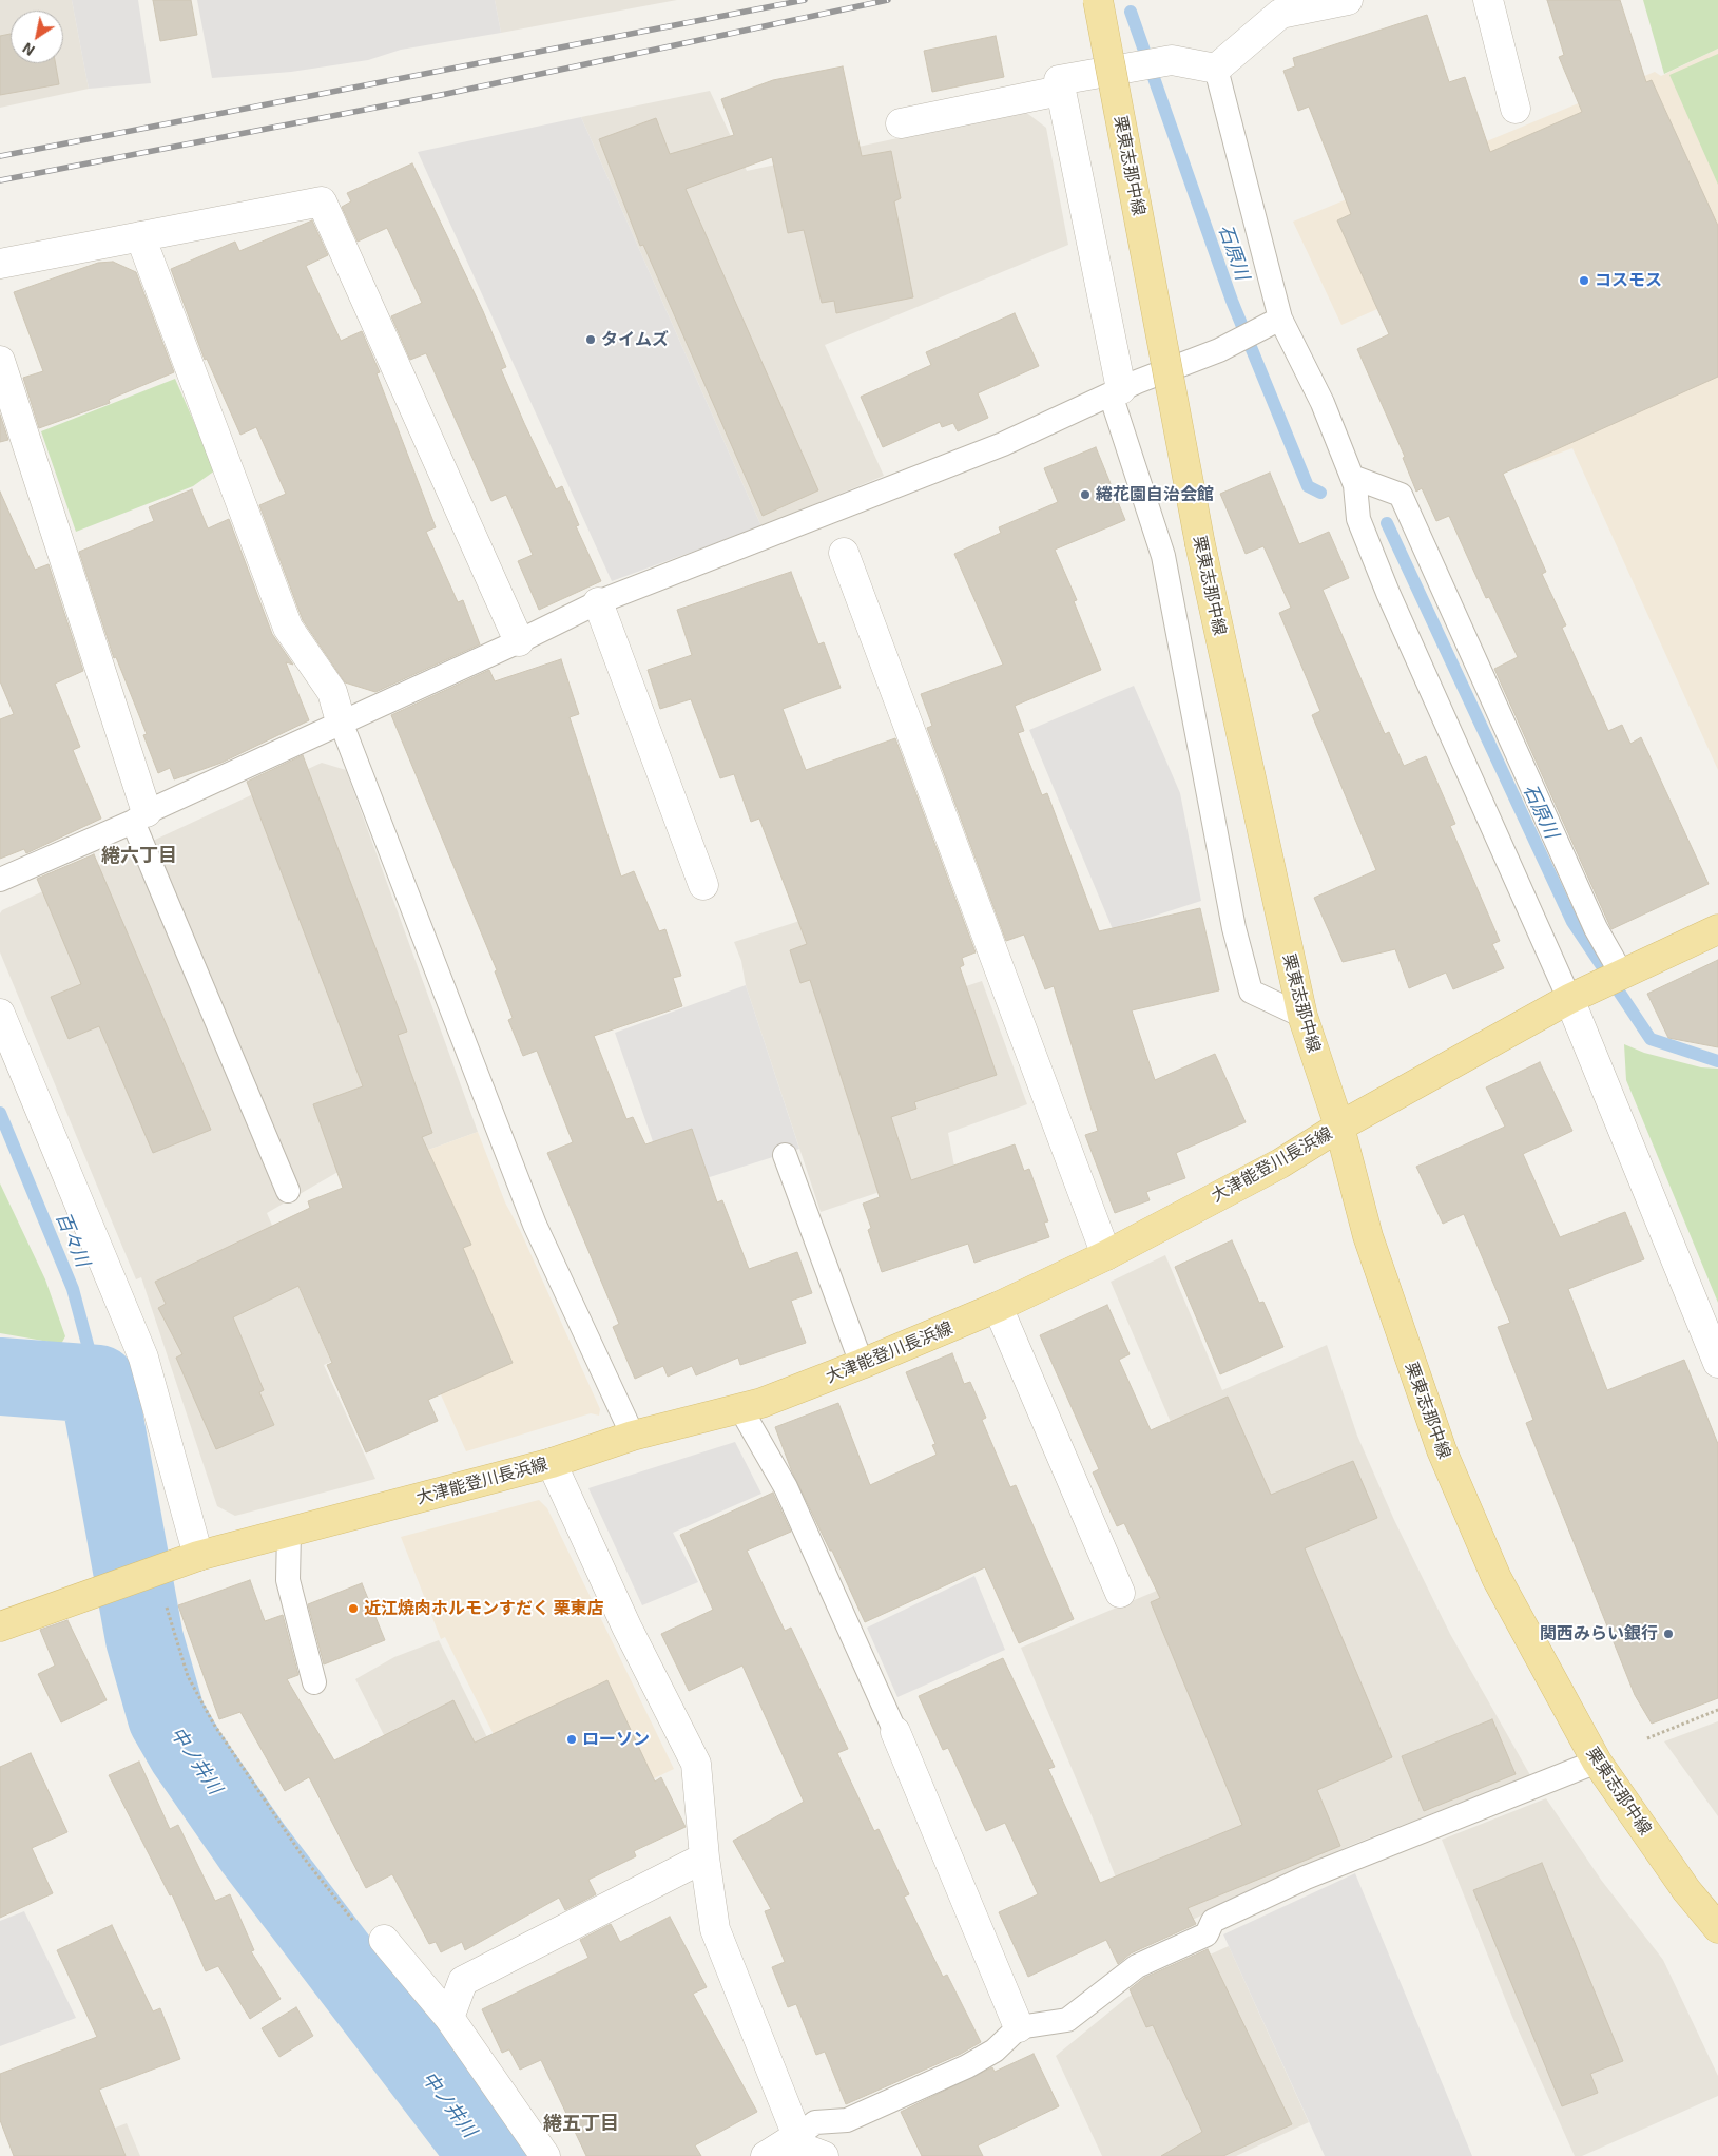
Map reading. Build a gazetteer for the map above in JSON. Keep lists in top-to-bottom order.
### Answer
{
  "streets": {
    "main road": ["栗東志那中線", "大津能登川長浜線"]
  },
  "crossings": [
    ["栗東志那中線", "大津能登川長浜線"]
  ],
  "districts": ["綣六丁目", "綣五丁目"],
  "water": ["石原川", "百々川", "中ノ井川"],
  "places": [
    "コスモス",
    "タイムズ",
    "綣花園自治会館",
    "近江焼肉ホルモンすだく 栗東店",
    "関西みらい銀行",
    "ローソン"
  ],
  "north": "bottom left"
}
